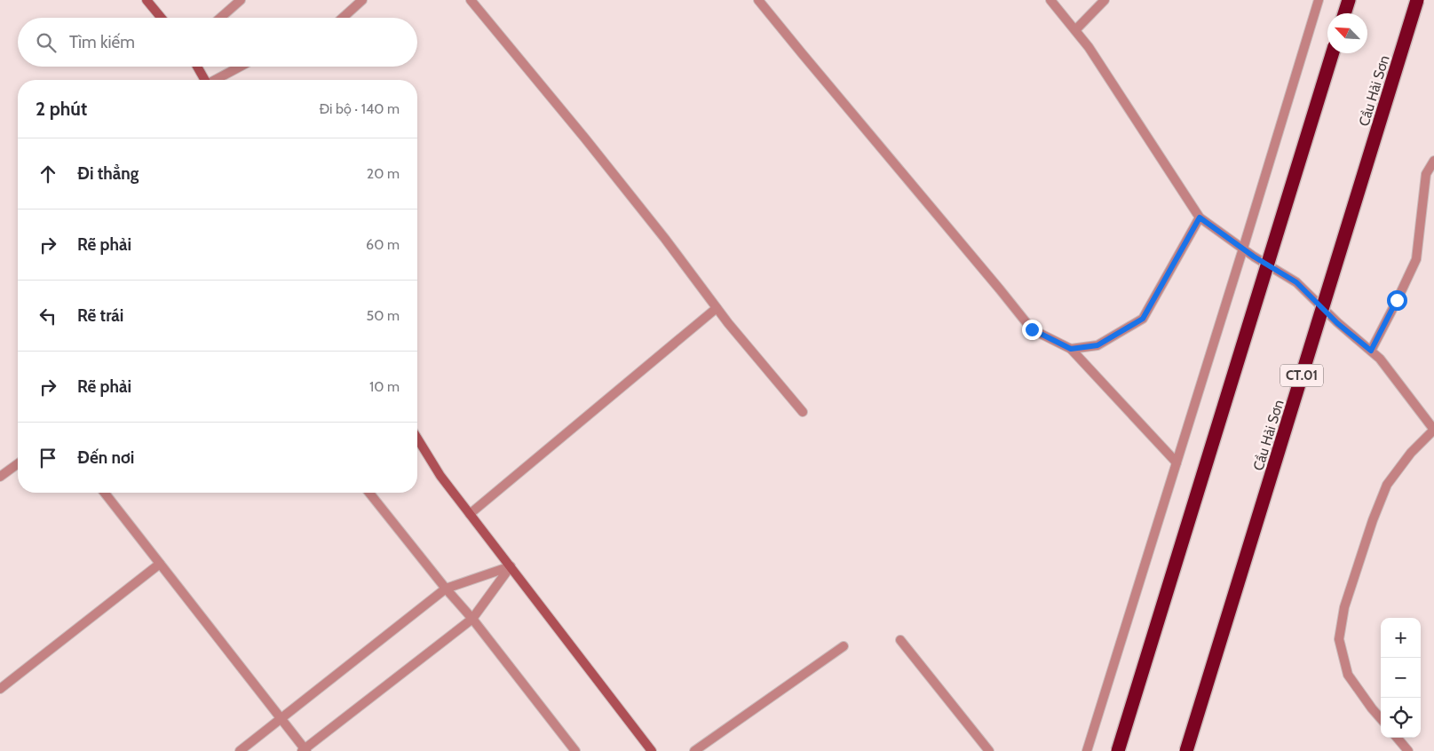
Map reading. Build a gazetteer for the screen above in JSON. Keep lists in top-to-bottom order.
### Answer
{
  "streets": {
    "highway": ["Cầu Hải Sơn", "CT.01"]
  },
  "north": "top left",
  "page": {
    "search": "Tìm kiếm",
    "heading": ["2 phút", "Đi bộ · 140 m"],
    "list": [
      ["Đi thẳng", "20 m"],
      ["Rẽ phải", "60 m"],
      ["Rẽ trái", "50 m"],
      ["Rẽ phải", "10 m"],
      "Đến nơi"
    ],
    "map_buttons": ["+", "−"]
  }
}
